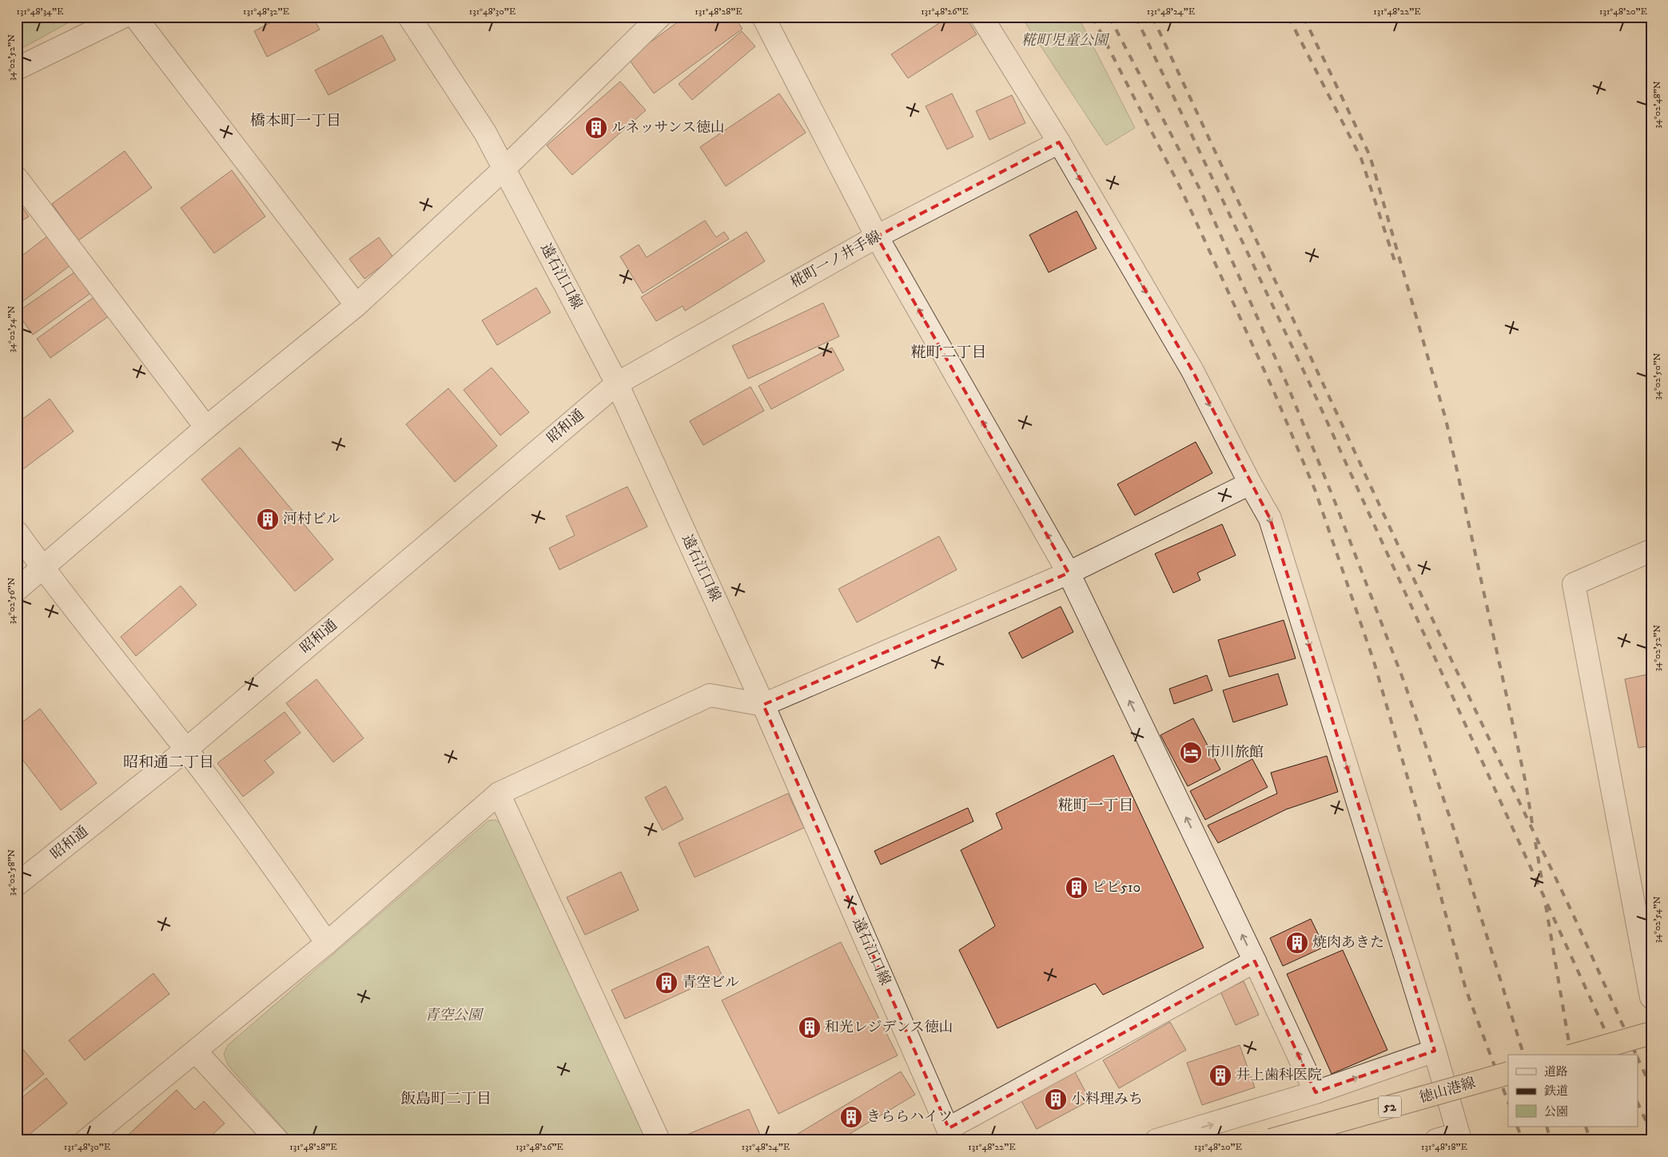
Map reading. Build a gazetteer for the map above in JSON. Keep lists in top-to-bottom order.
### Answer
{
  "streets": {
    "main road": ["徳山港線", "52"],
    "street": ["椛町一ノ井手線", "遠石江口線", "昭和通"]
  },
  "crossings": [
    ["椛町一ノ井手線", "遠石江口線"],
    ["椛町一ノ井手線", "昭和通"],
    ["遠石江口線", "昭和通"]
  ],
  "districts": [
    "橋本町一丁目",
    "糀町二丁目",
    "昭和通二丁目",
    "糀町一丁目",
    "飯島町二丁目"
  ],
  "parks": ["糀町児童公園", "青空公園"],
  "places": {
    "building": [
      "ルネッサンス徳山",
      "河村ビル",
      "ピピ510",
      "焼肉あきた",
      "青空ビル",
      "和光レジデンス徳山",
      "井上歯科医院",
      "小料理みち",
      "きららハイツ"
    ],
    "hotel": ["市川旅館"]
  },
  "legend": ["道路", "鉄道", "公園"],
  "coordinates": [
    "131°48'34\"E",
    "131°48'32\"E",
    "131°48'30\"E",
    "131°48'28\"E",
    "131°48'26\"E",
    "131°48'24\"E",
    "131°48'22\"E",
    "131°48'20\"E",
    "34°02'52\"N",
    "34°02'48\"N",
    "34°02'54\"N",
    "34°02'50\"N",
    "34°02'56\"N",
    "34°02'58\"N",
    "131°48'18\"E"
  ]
}
